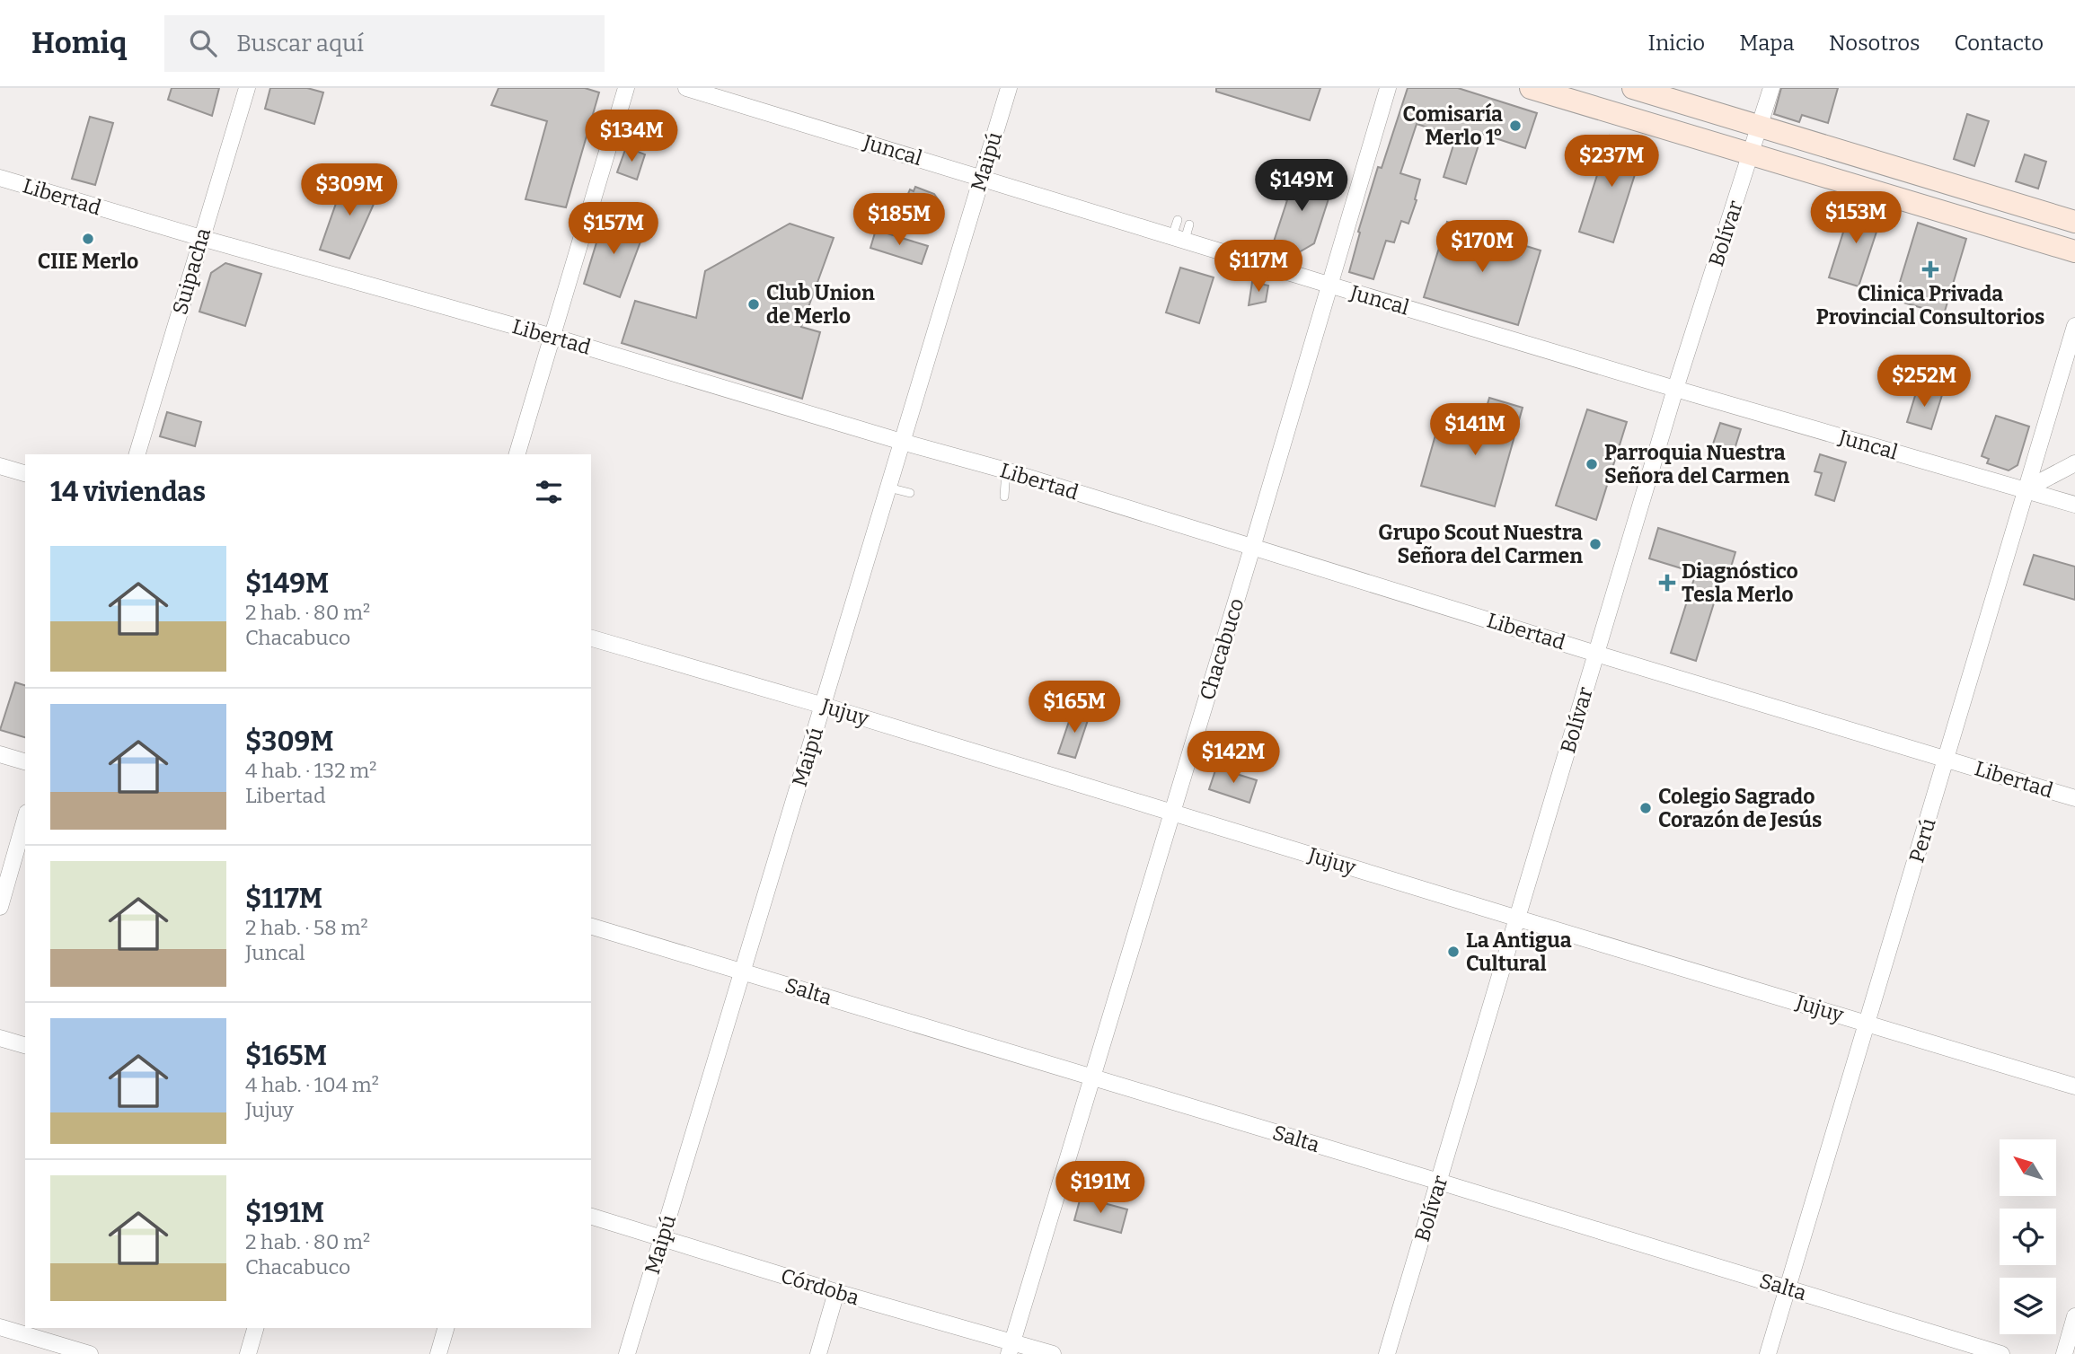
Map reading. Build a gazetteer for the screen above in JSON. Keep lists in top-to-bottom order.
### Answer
{
  "streets": {
    "street": [
      "Juncal",
      "Maipú",
      "Libertad",
      "Bolívar",
      "Suipacha",
      "Chacabuco",
      "Jujuy",
      "Perú",
      "Salta",
      "Córdoba"
    ]
  },
  "crossings": [
    ["Juncal", "Maipú"],
    ["Juncal", "Bolívar"],
    ["Juncal", "Chacabuco"],
    ["Juncal", "Perú"],
    ["Maipú", "Libertad"],
    ["Maipú", "Jujuy"],
    ["Maipú", "Salta"],
    ["Maipú", "Córdoba"],
    ["Libertad", "Bolívar"],
    ["Libertad", "Suipacha"],
    ["Libertad", "Chacabuco"],
    ["Libertad", "Perú"],
    ["Bolívar", "Jujuy"],
    ["Bolívar", "Salta"],
    ["Chacabuco", "Jujuy"],
    ["Chacabuco", "Salta"],
    ["Chacabuco", "Córdoba"],
    ["Jujuy", "Perú"],
    ["Perú", "Salta"]
  ],
  "places": {
    "other": [
      "Comisaría Merlo 1°",
      "CIIE Merlo",
      "Club Union de Merlo",
      "Parroquia Nuestra Señora del Carmen",
      "Grupo Scout Nuestra Señora del Carmen",
      "Colegio Sagrado Corazón de Jesús",
      "La Antigua Cultural"
    ],
    "health": ["Clinica Privada Provincial Consultorios", "Diagnóstico Tesla Merlo"]
  },
  "north": "top left",
  "page": {
    "header": "Homiq",
    "search": "Buscar aquí",
    "nav": [
      "Inicio",
      "Mapa",
      "Nosotros",
      "Contacto"
    ],
    "price": [
      "$134M",
      "$237M",
      "$149M",
      "$309M",
      "$153M",
      "$185M",
      "$157M",
      "$170M",
      "$117M",
      "$252M",
      "$141M",
      "$165M",
      "$142M",
      "$191M"
    ],
    "heading": "14 viviendas",
    "list": [
      {
        "name": "$149M",
        "note": "2 hab. · 80 m² · Chacabuco"
      },
      {
        "name": "$309M",
        "note": "4 hab. · 132 m² · Libertad"
      },
      {
        "name": "$117M",
        "note": "2 hab. · 58 m² · Juncal"
      },
      {
        "name": "$165M",
        "note": "4 hab. · 104 m² · Jujuy"
      },
      {
        "name": "$191M",
        "note": "2 hab. · 80 m² · Chacabuco"
      }
    ]
  }
}
